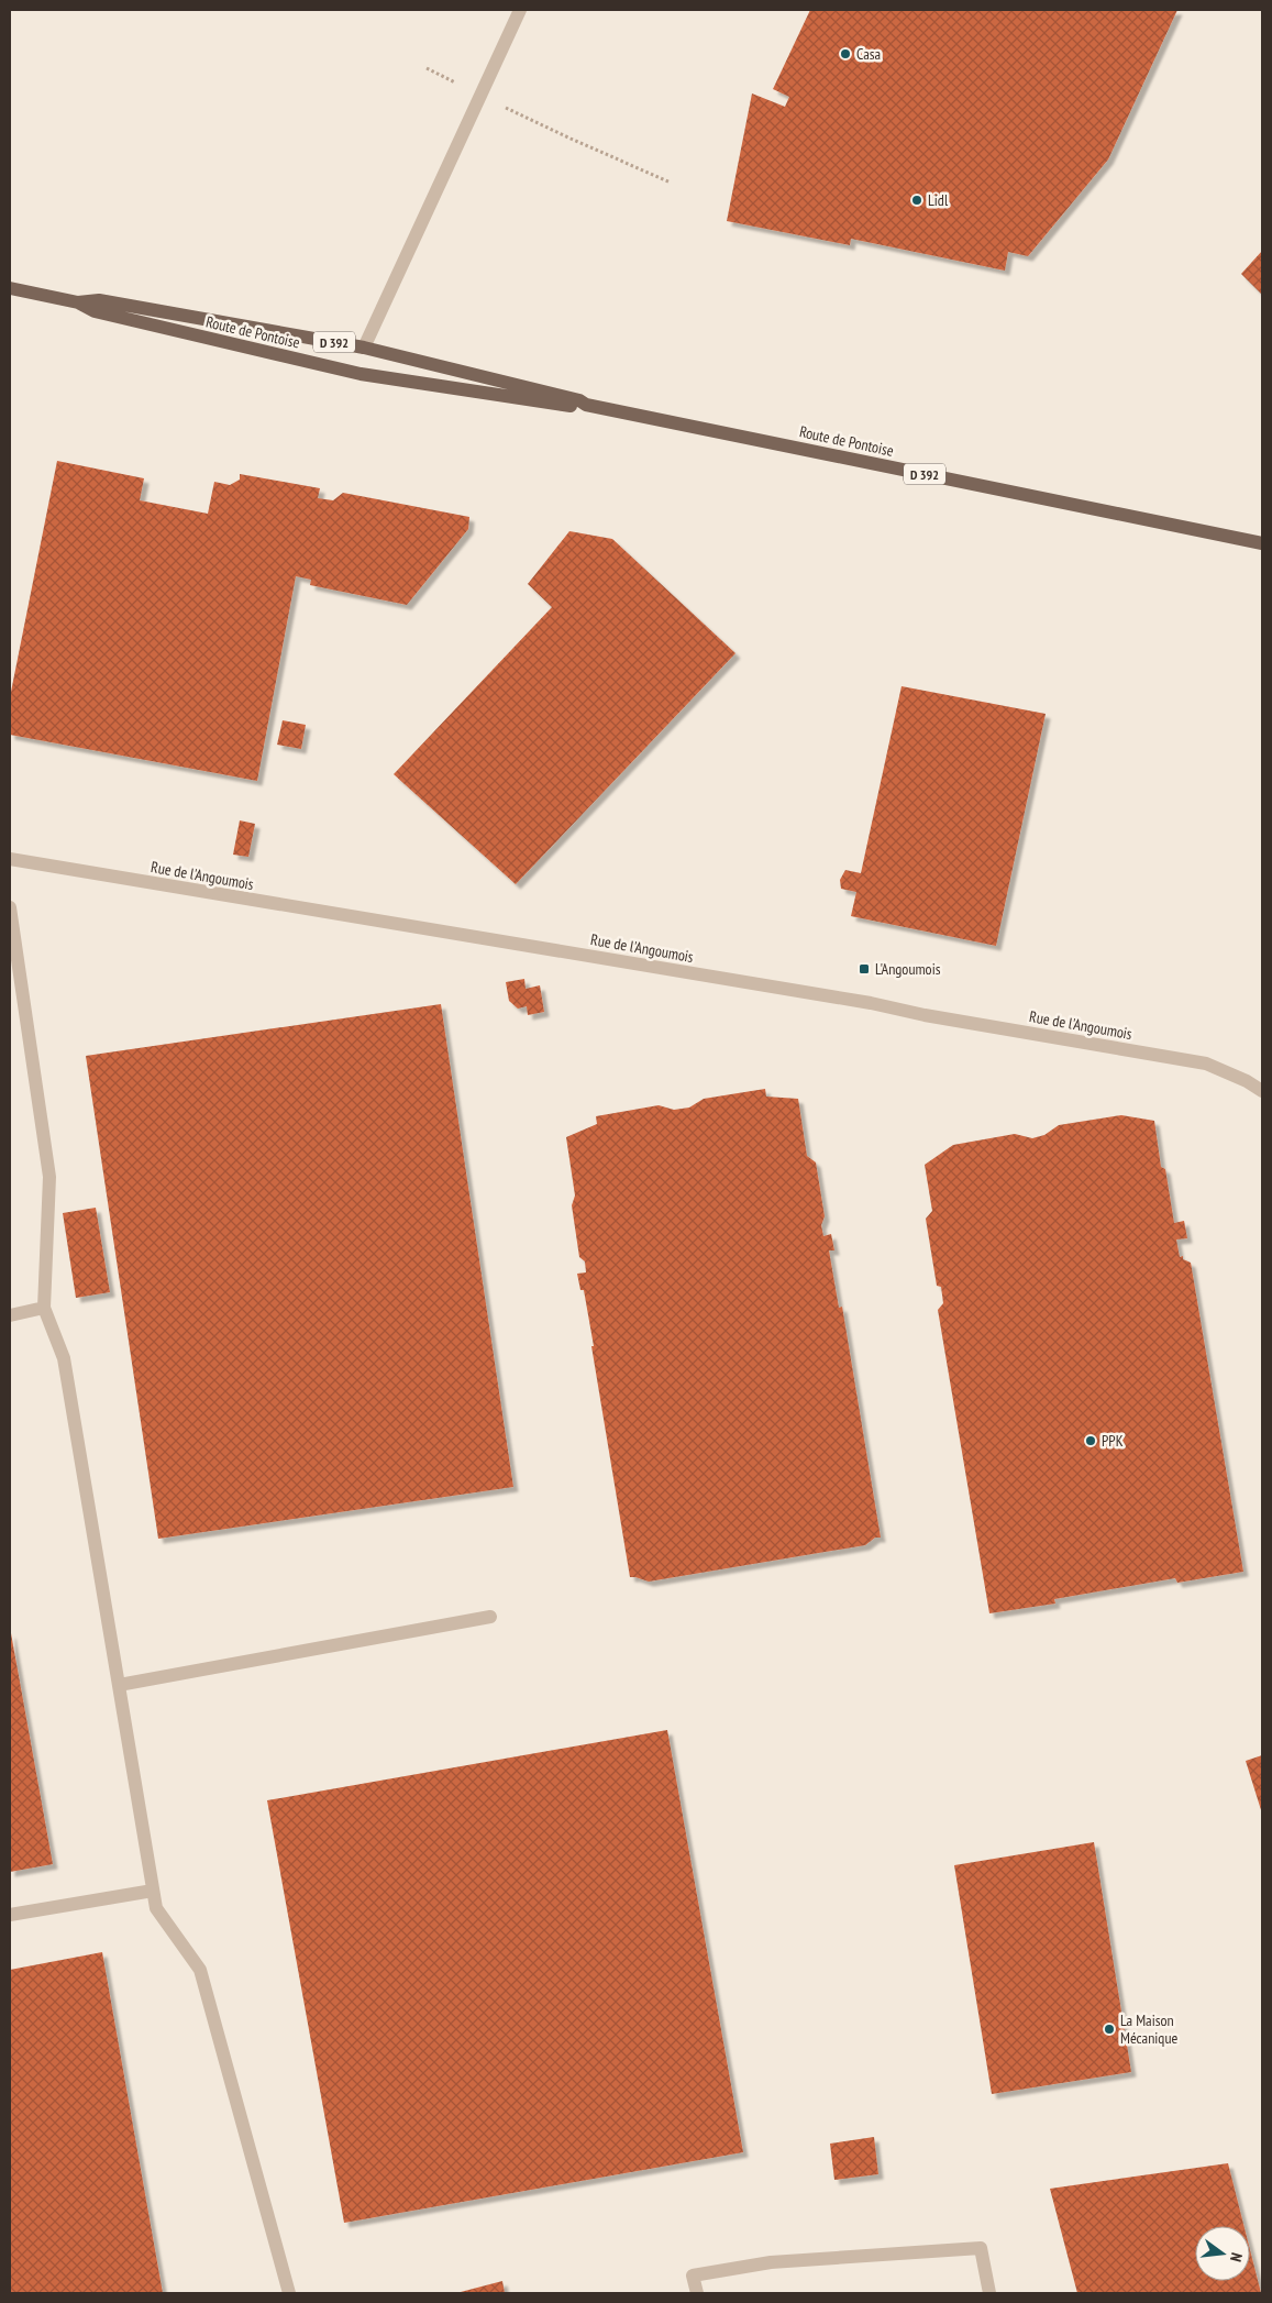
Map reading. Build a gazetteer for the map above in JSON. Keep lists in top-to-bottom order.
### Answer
{
  "streets": {
    "main road": ["Route de Pontoise", "D 392"],
    "street": ["Rue de l'Angoumois"]
  },
  "places": {
    "other": [
      "Casa",
      "Lidl",
      "PPK",
      "La Maison Mécanique"
    ],
    "transit": ["L'Angoumois"]
  },
  "north": "right"
}
